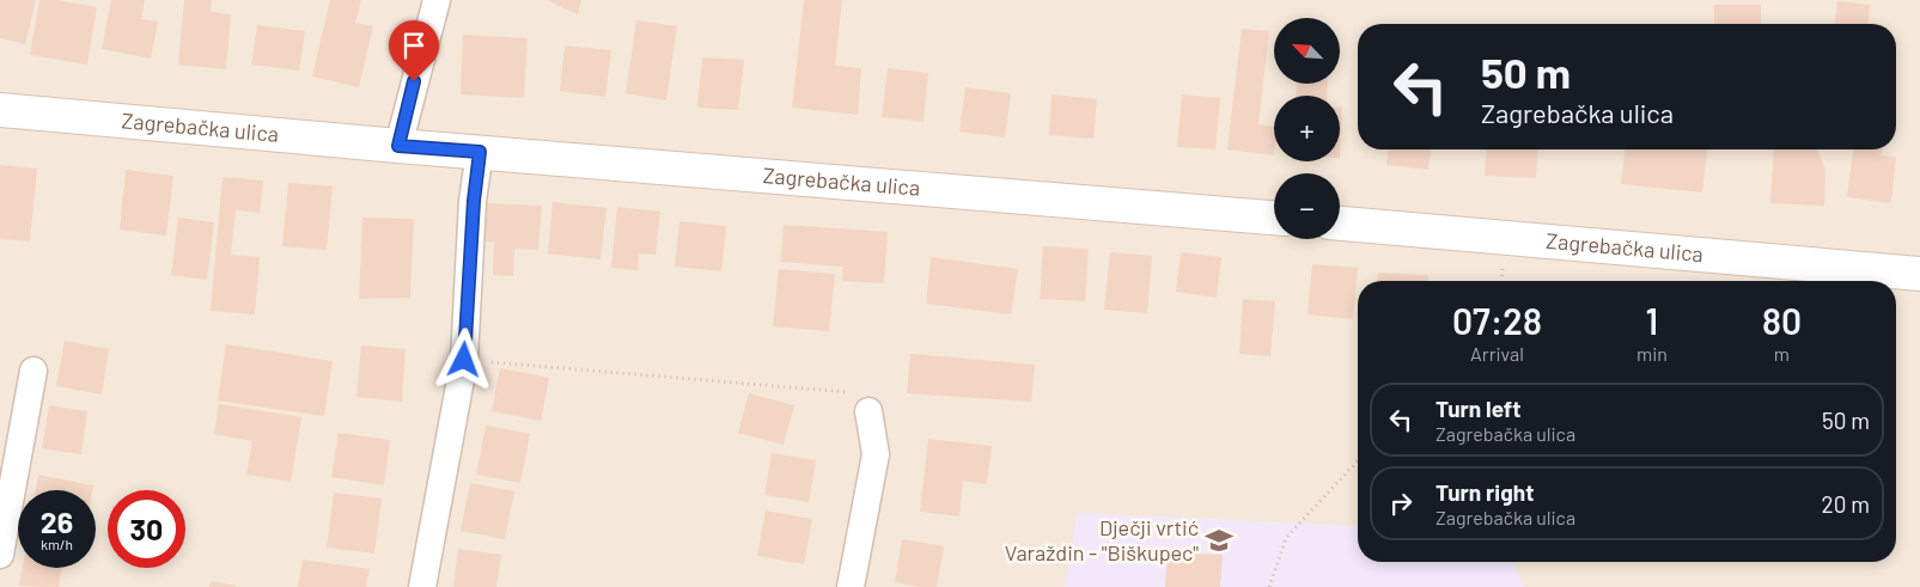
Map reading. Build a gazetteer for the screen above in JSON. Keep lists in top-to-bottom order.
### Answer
{
  "streets": {
    "main road": ["Zagrebačka ulica"]
  },
  "places": {
    "school or university": ["Dječji vrtić Varaždin - \"Biškupec\""]
  },
  "north": "top left",
  "page": {
    "map_buttons": ["+", "−"],
    "turn": ["50 m", "Zagrebačka ulica"],
    "eta": [
      "07:28",
      "Arrival",
      "1",
      "min",
      "80",
      "m"
    ],
    "list": [
      {
        "name": "Turn left",
        "note": "Zagrebačka ulica",
        "value": "50 m"
      },
      {
        "name": "Turn right",
        "note": "Zagrebačka ulica",
        "value": "20 m"
      }
    ],
    "speed": "26 km/h",
    "limit": "30"
  }
}
